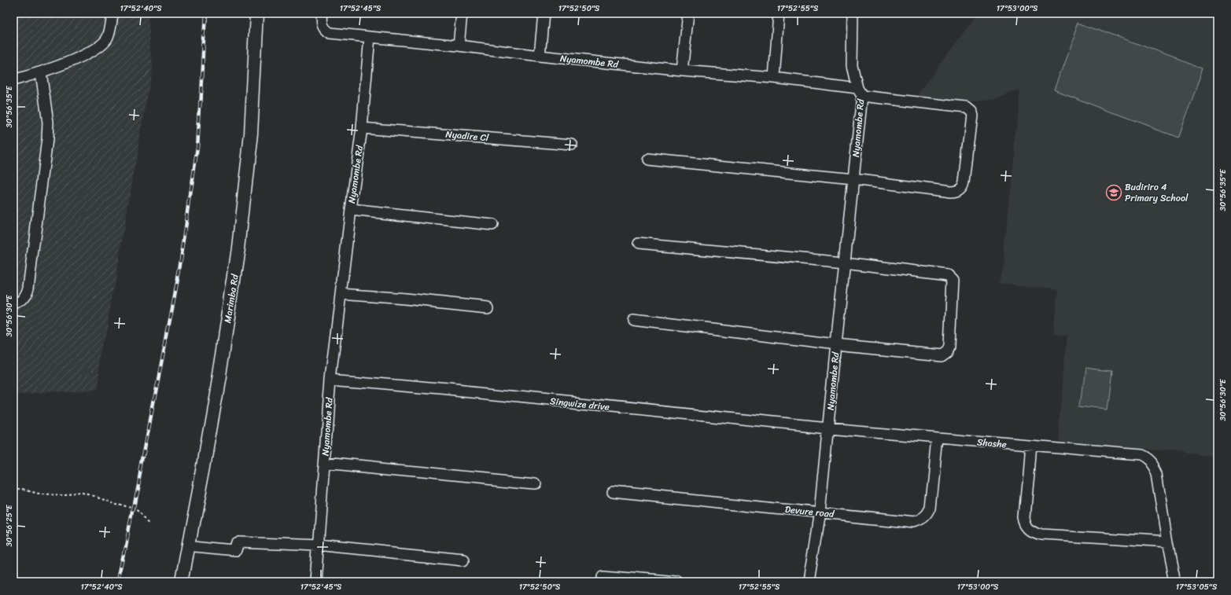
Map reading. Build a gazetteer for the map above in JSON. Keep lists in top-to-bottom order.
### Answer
{
  "streets": {
    "street": [
      "Nyamombe Rd",
      "Nyadire Cl",
      "Marimba Rd",
      "Singwize drive",
      "Shashe",
      "Devure road"
    ]
  },
  "crossings": [
    ["Nyamombe Rd", "Nyadire Cl"],
    ["Nyamombe Rd", "Singwize drive"],
    ["Nyamombe Rd", "Shashe"],
    ["Nyamombe Rd", "Devure road"],
    ["Singwize drive", "Shashe"],
    ["Shashe", "Devure road"]
  ],
  "places": {
    "school or university": ["Budiriro 4 Primary School"]
  },
  "coordinates": [
    "17°52'40\"S",
    "17°52'45\"S",
    "17°52'50\"S",
    "17°52'55\"S",
    "17°53'00\"S",
    "30°56'35\"E",
    "30°56'30\"E",
    "30°56'25\"E",
    "17°53'05\"S"
  ]
}
